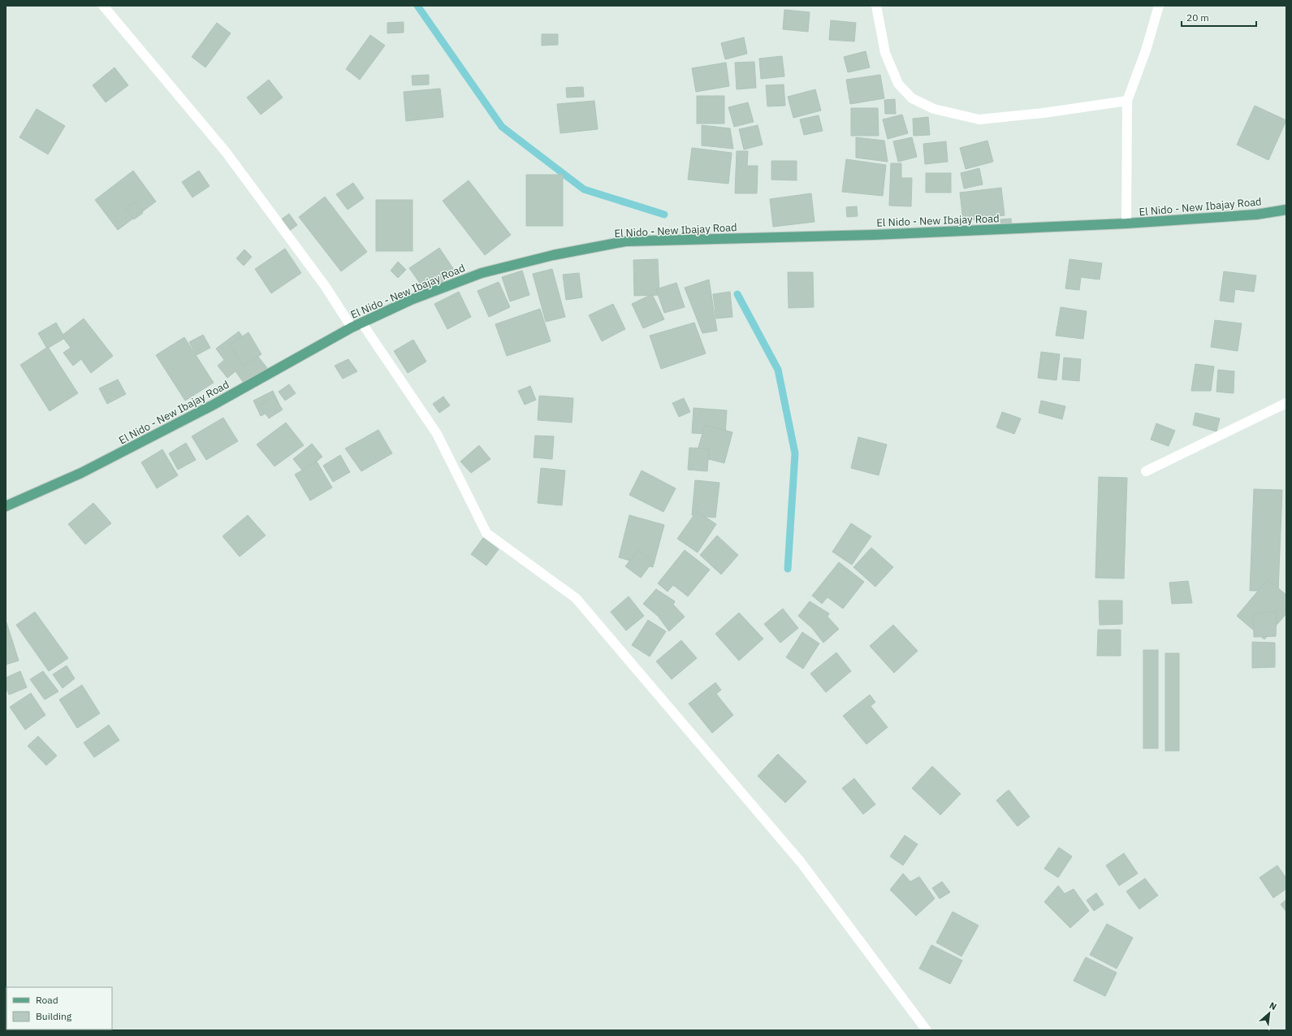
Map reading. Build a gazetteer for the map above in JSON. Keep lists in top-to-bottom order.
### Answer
{
  "streets": {
    "main road": ["El Nido - New Ibajay Road"]
  },
  "legend": ["Road", "Building"],
  "scale_bar": "20 m",
  "north": "top right"
}
